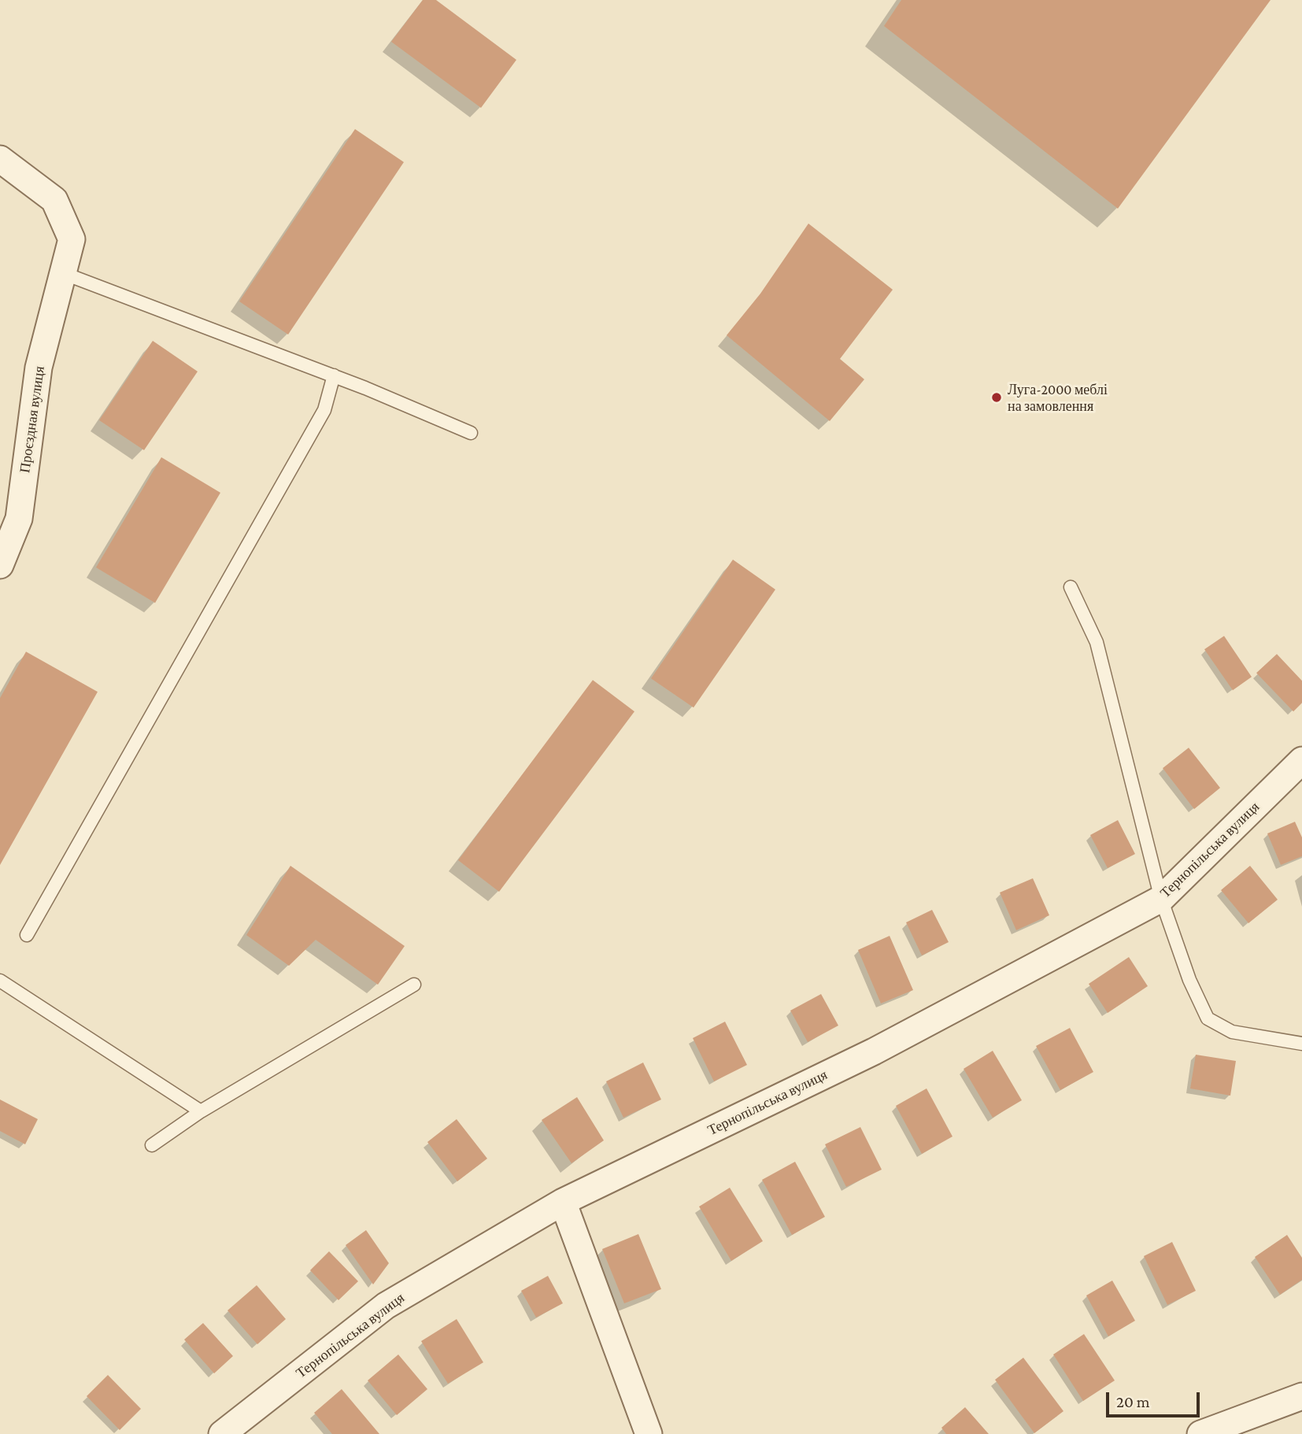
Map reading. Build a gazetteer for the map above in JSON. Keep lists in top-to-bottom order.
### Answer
{
  "streets": {
    "street": ["Проєздная вулиця", "Тернопільська вулиця"]
  },
  "places": ["Луга-2000 меблі на замовлення"],
  "scale_bar": "20 m"
}
